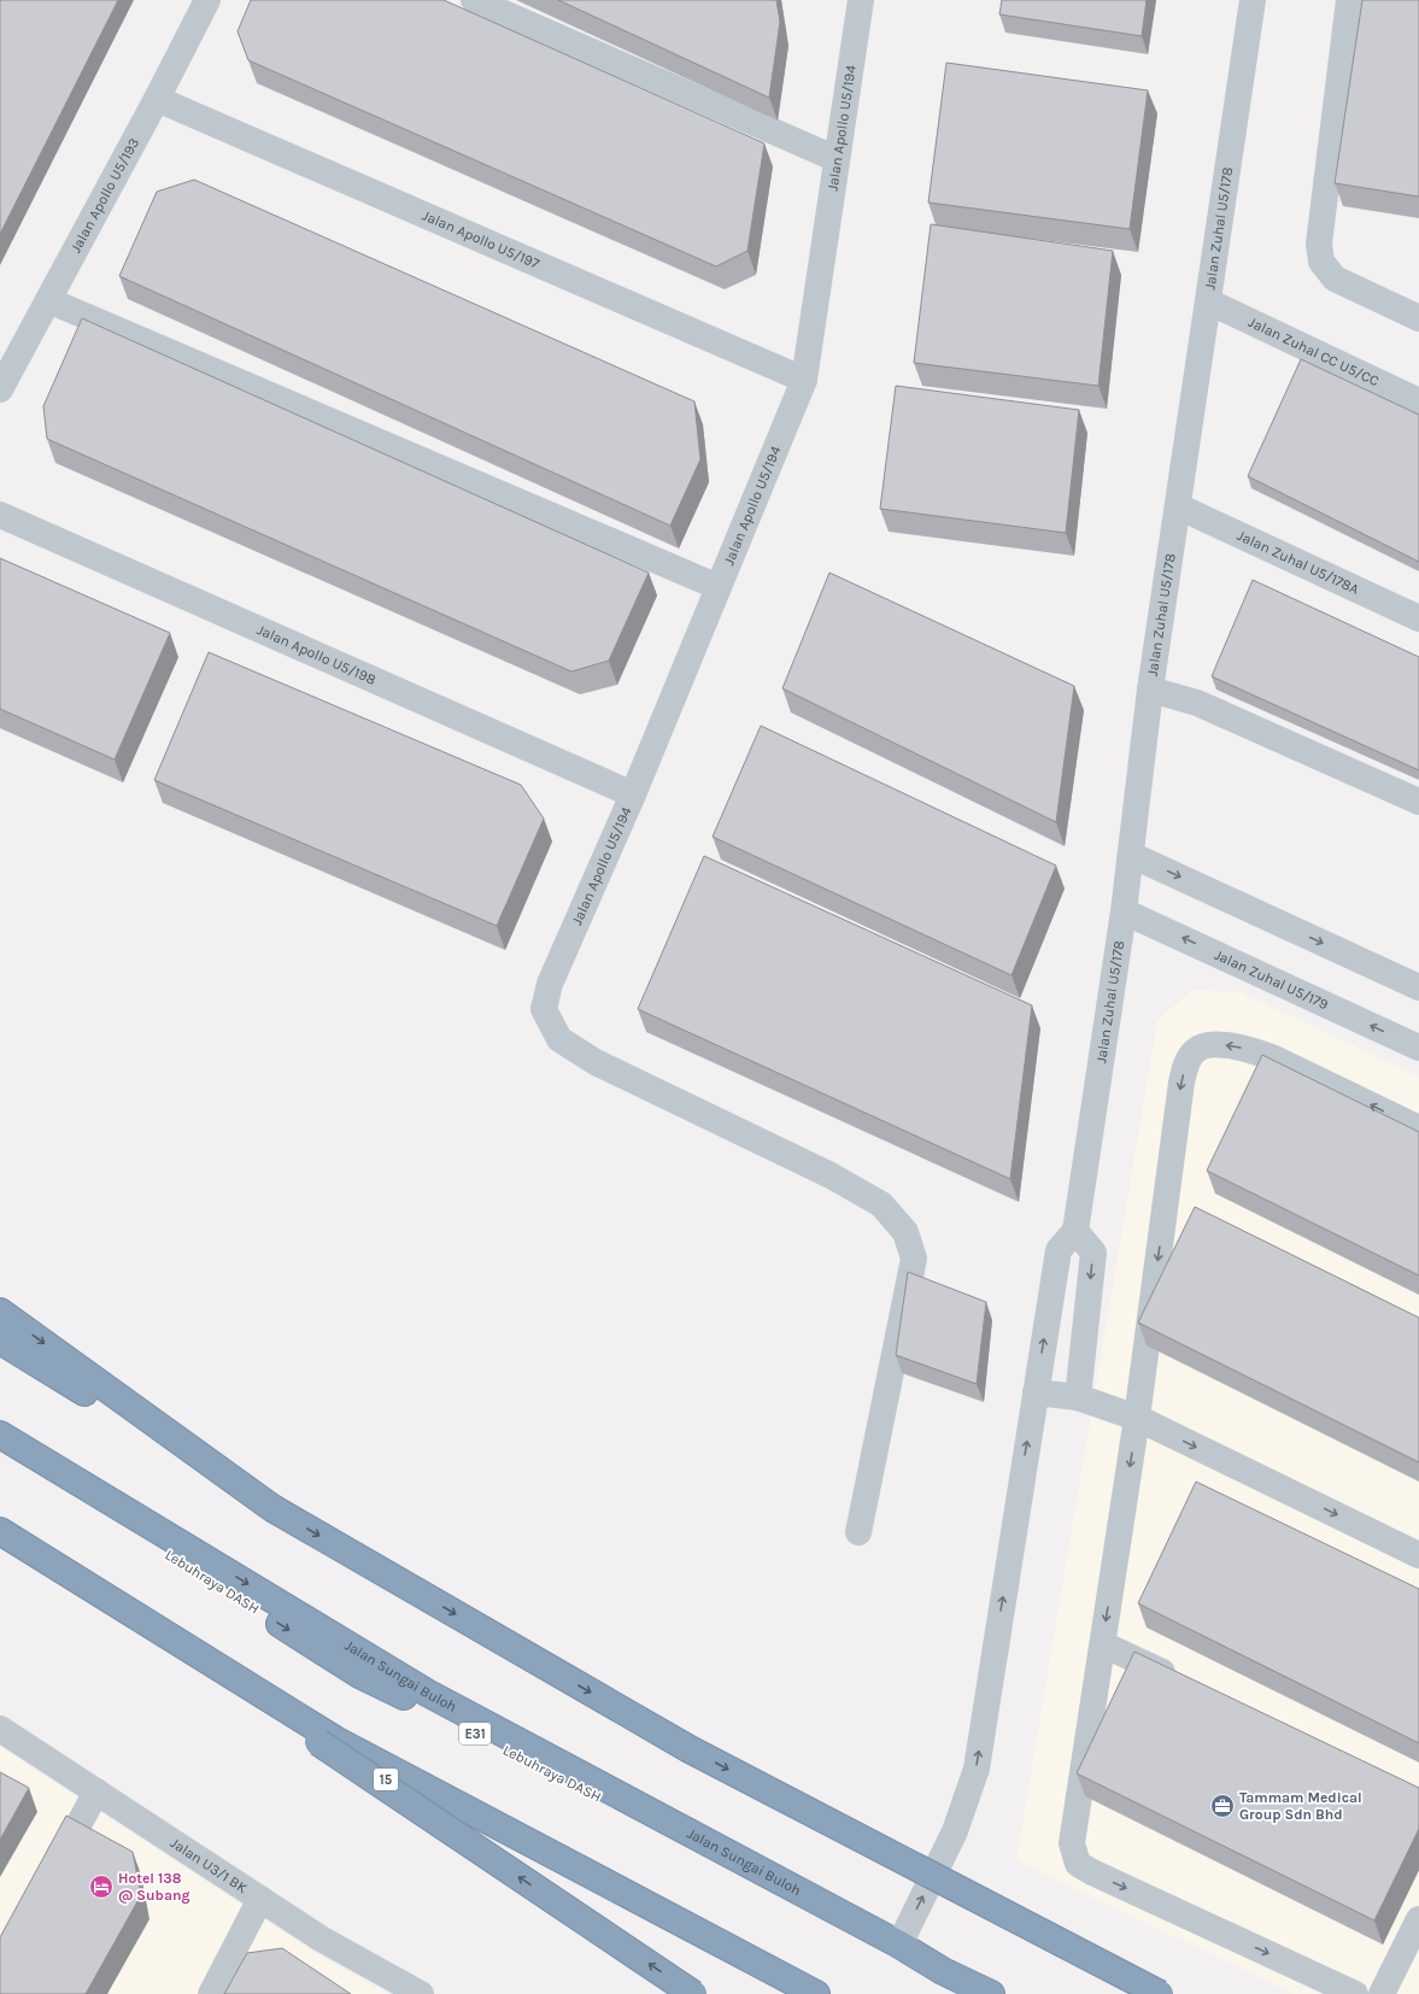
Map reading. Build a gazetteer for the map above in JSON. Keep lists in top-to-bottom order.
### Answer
{
  "streets": {
    "highway": [
      "Lebuhraya DASH",
      "Jalan Sungai Buloh",
      "E31",
      "15"
    ],
    "street": [
      "Jalan Apollo U5/194",
      "Jalan Apollo U5/193",
      "Jalan Zuhal U5/178",
      "Jalan Apollo U5/197",
      "Jalan Zuhal CC U5/CC",
      "Jalan Zuhal U5/178A",
      "Jalan Apollo U5/198",
      "Jalan Zuhal U5/179",
      "Jalan U3/1 BK"
    ]
  },
  "crossings": [
    ["Jalan Apollo U5/194", "Jalan Apollo U5/197"],
    ["Jalan Apollo U5/194", "Jalan Apollo U5/198"],
    ["Jalan Apollo U5/193", "Jalan Apollo U5/197"],
    ["Jalan Zuhal U5/178", "Jalan Zuhal CC U5/CC"],
    ["Jalan Zuhal U5/178", "Jalan Zuhal U5/178A"],
    ["Jalan Zuhal U5/178", "Jalan Zuhal U5/179"]
  ],
  "places": {
    "office": ["Tammam Medical Group Sdn Bhd"],
    "hotel": ["Hotel 138 @ Subang"]
  }
}
